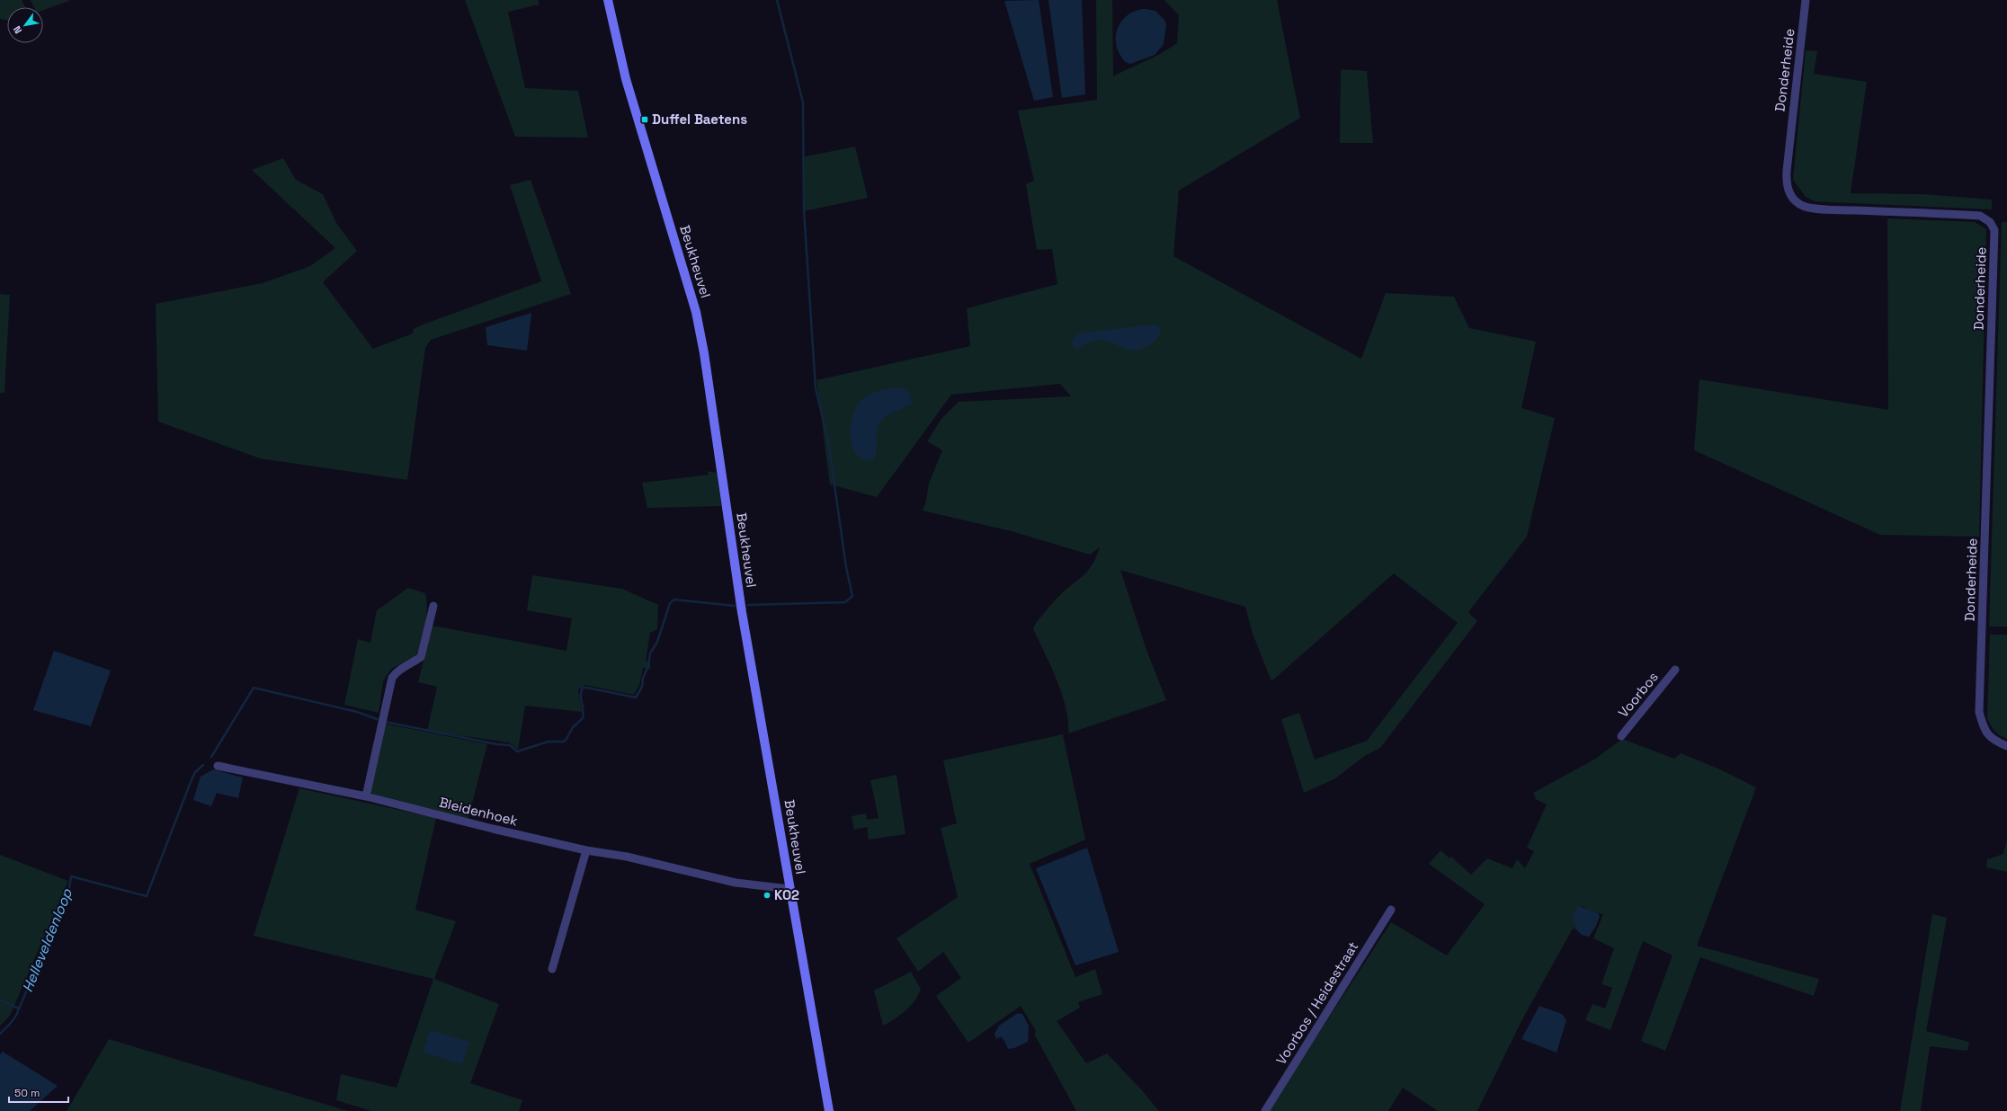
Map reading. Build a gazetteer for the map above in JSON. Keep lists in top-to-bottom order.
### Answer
{
  "streets": {
    "street": [
      "Donderheide",
      "Beukheuvel",
      "Voorbos",
      "Bleidenhoek",
      "Voorbos / Heidestraat"
    ]
  },
  "crossings": [
    ["Beukheuvel", "Bleidenhoek"]
  ],
  "water": ["Helleveldenloop"],
  "places": {
    "transit": ["Duffel Baetens"],
    "other": ["KO2"]
  },
  "scale_bar": "50 m",
  "north": "bottom left"
}
